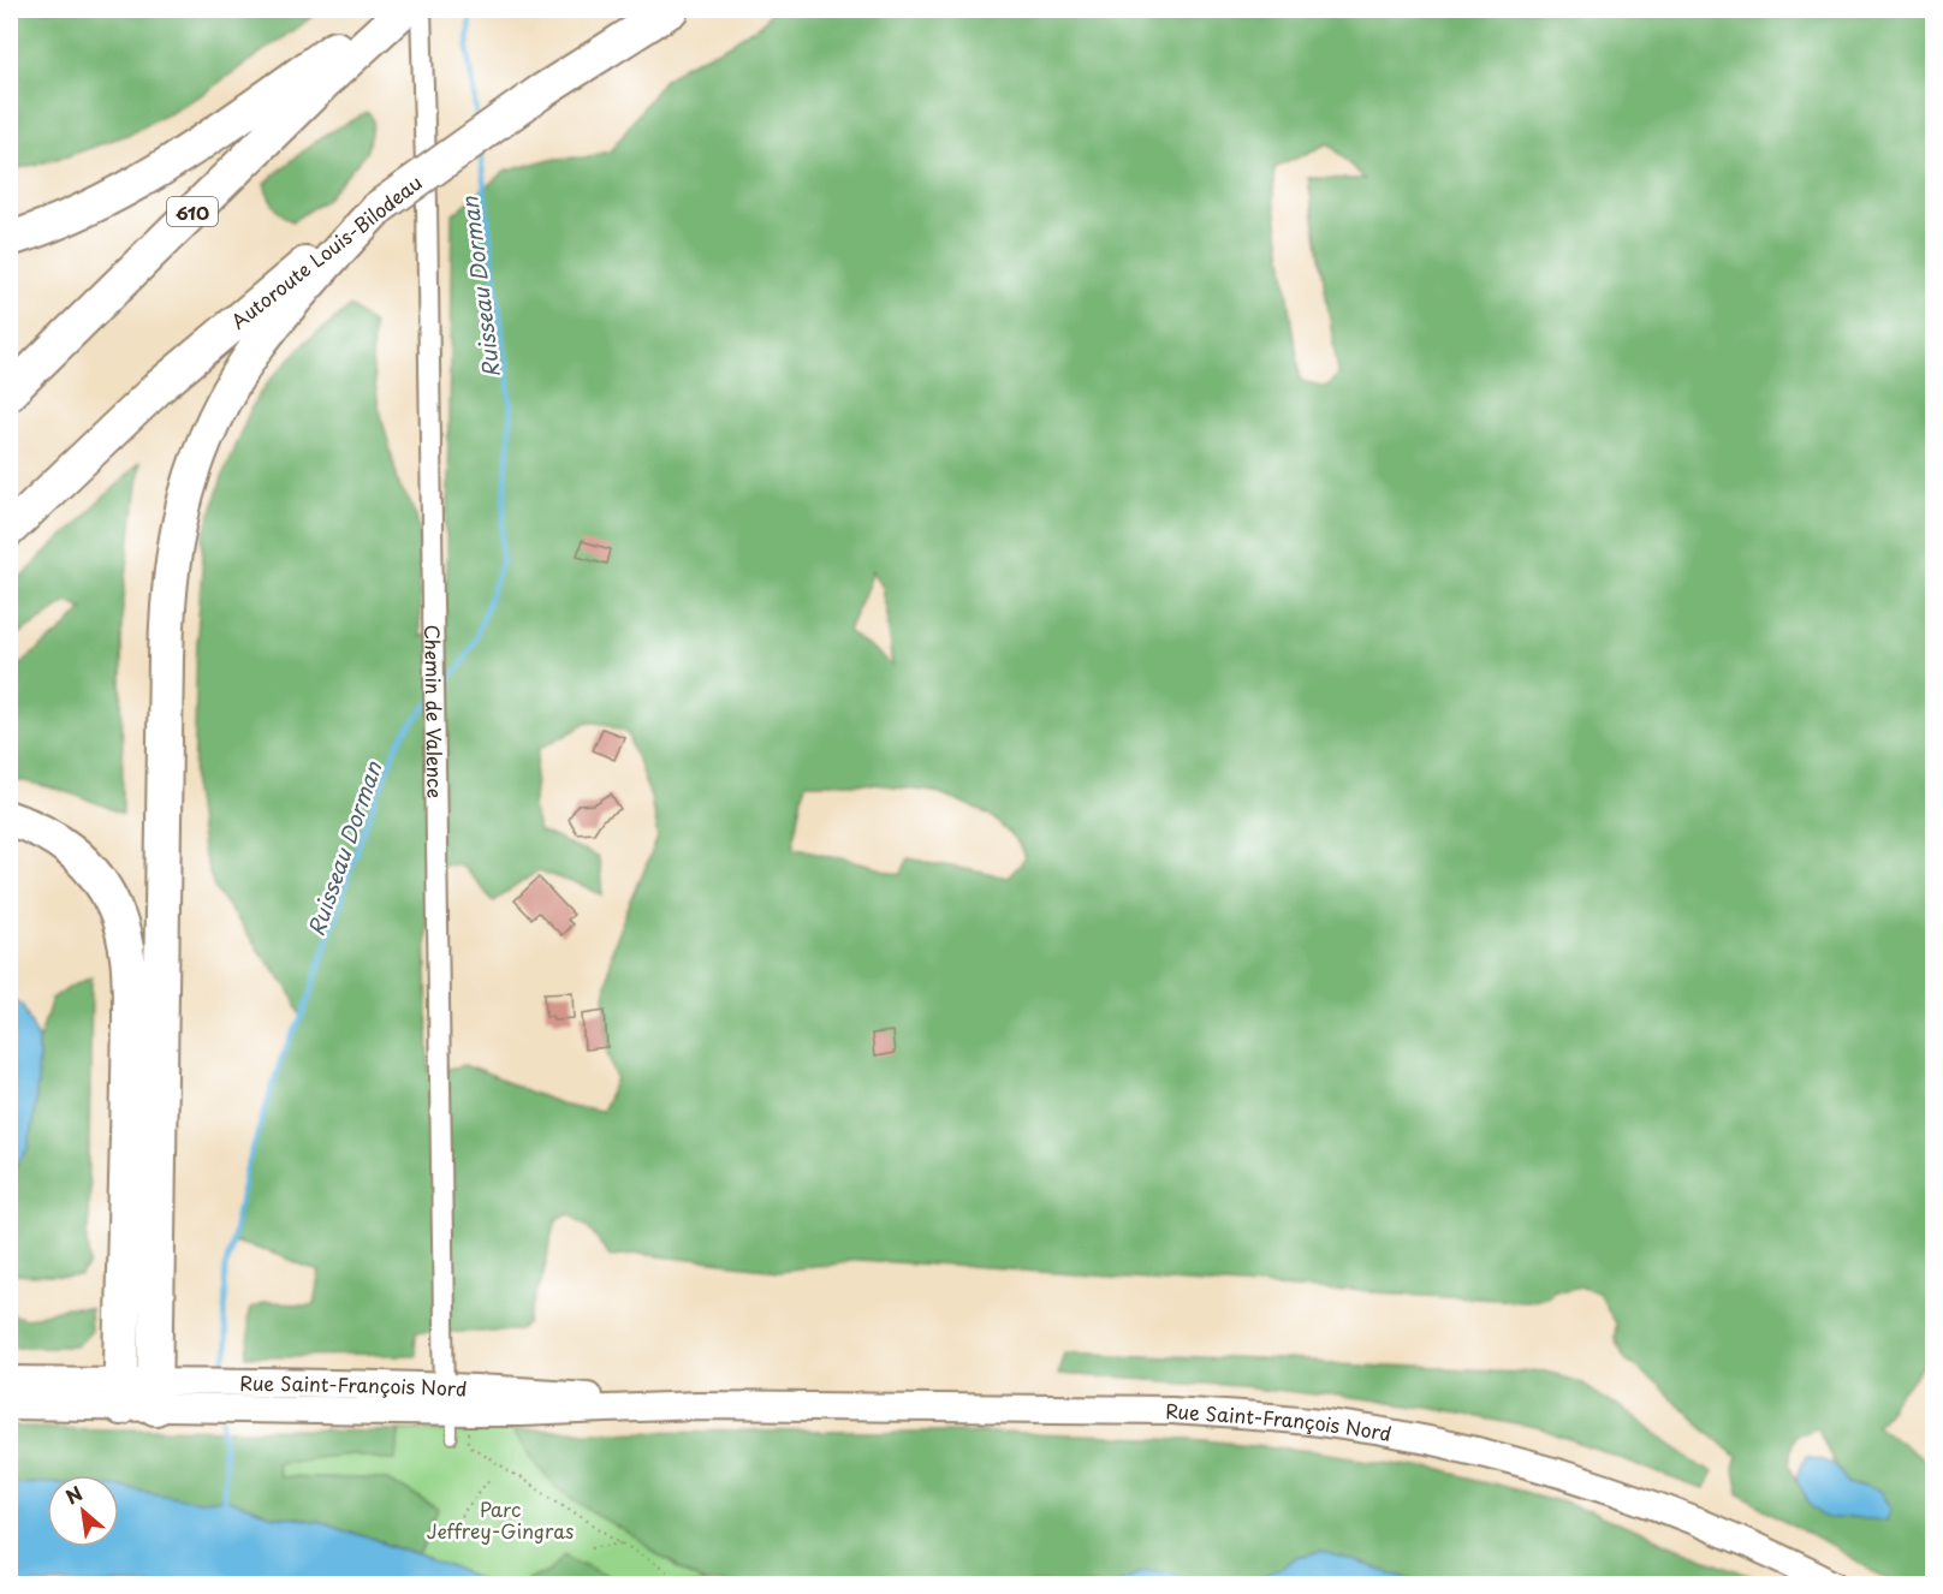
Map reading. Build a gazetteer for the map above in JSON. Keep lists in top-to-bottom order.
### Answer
{
  "streets": {
    "highway": ["610", "Autoroute Louis-Bilodeau"],
    "street": ["Chemin de Valence", "Rue Saint-François Nord"]
  },
  "crossings": [
    ["Chemin de Valence", "Rue Saint-François Nord"]
  ],
  "water": ["Ruisseau Dorman"],
  "parks": ["Parc Jeffrey-Gingras"],
  "north": "top left"
}
